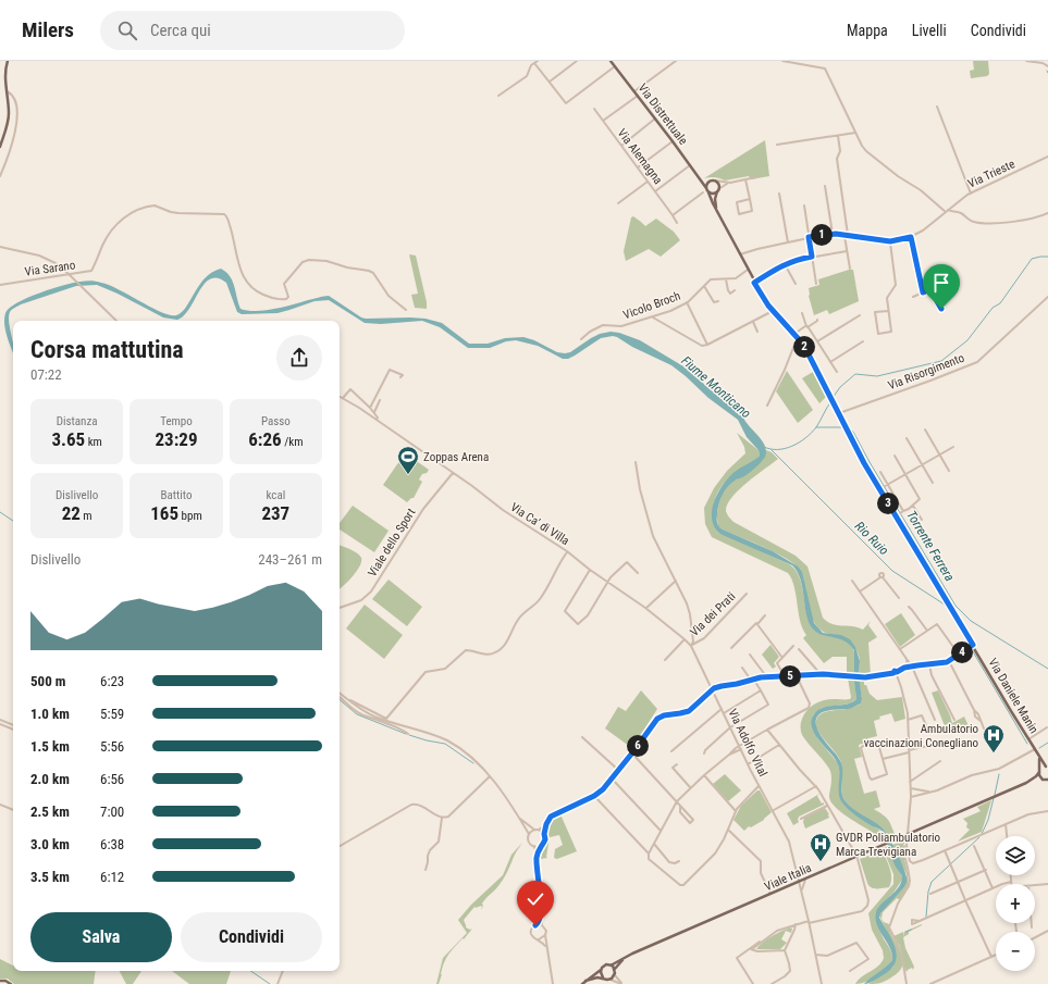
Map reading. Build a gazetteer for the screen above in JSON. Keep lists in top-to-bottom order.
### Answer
{
  "streets": {
    "main road": ["Via Distrettuale", "Via Daniele Manin", "Viale Italia"],
    "street": [
      "Via Alemagna",
      "Via Trieste",
      "Via Sarano",
      "Vicolo Broch",
      "Via Risorgimento",
      "Via Ca' di Villa",
      "Viale dello Sport",
      "Via dei Prati",
      "Via Adolfo Vital"
    ]
  },
  "crossings": [
    ["Via Risorgimento", "Via Daniele Manin"],
    ["Via Ca' di Villa", "Viale dello Sport"],
    ["Via Ca' di Villa", "Via dei Prati"],
    ["Via Ca' di Villa", "Via Adolfo Vital"],
    ["Via dei Prati", "Via Adolfo Vital"],
    ["Via Daniele Manin", "Viale Italia"],
    ["Via Adolfo Vital", "Viale Italia"]
  ],
  "water": ["Fiume Monticano", "Rio Ruio", "Torrente Ferrera"],
  "places": {
    "sports": ["Zoppas Arena"],
    "hospital": ["Ambulatorio vaccinazioni Conegliano", "GVDR Poliambulatorio Marca Trevigiana"]
  },
  "page": {
    "header": "Milers",
    "search": "Cerca qui",
    "nav": ["Mappa", "Livelli", "Condividi"],
    "pins": [
      "1",
      "2",
      "3",
      "4",
      "5",
      "6"
    ],
    "heading": ["Corsa mattutina", "07:22"],
    "stats": [
      ["Distanza", "3.65 km"],
      ["Tempo", "23:29"],
      ["Passo", "6:26 /km"],
      ["Dislivello", "22 m"],
      ["Battito", "165 bpm"],
      ["kcal", "237"]
    ],
    "chart": ["Dislivello", "243–261 m"],
    "list": [
      {
        "name": "500 m",
        "note": "6:23"
      },
      {
        "name": "1.0 km",
        "note": "5:59"
      },
      {
        "name": "1.5 km",
        "note": "5:56"
      },
      {
        "name": "2.0 km",
        "note": "6:56"
      },
      {
        "name": "2.5 km",
        "note": "7:00"
      },
      {
        "name": "3.0 km",
        "note": "6:38"
      },
      {
        "name": "3.5 km",
        "note": "6:12"
      }
    ],
    "map_buttons": ["+", "−"],
    "buttons": ["Salva", "Condividi"]
  }
}
